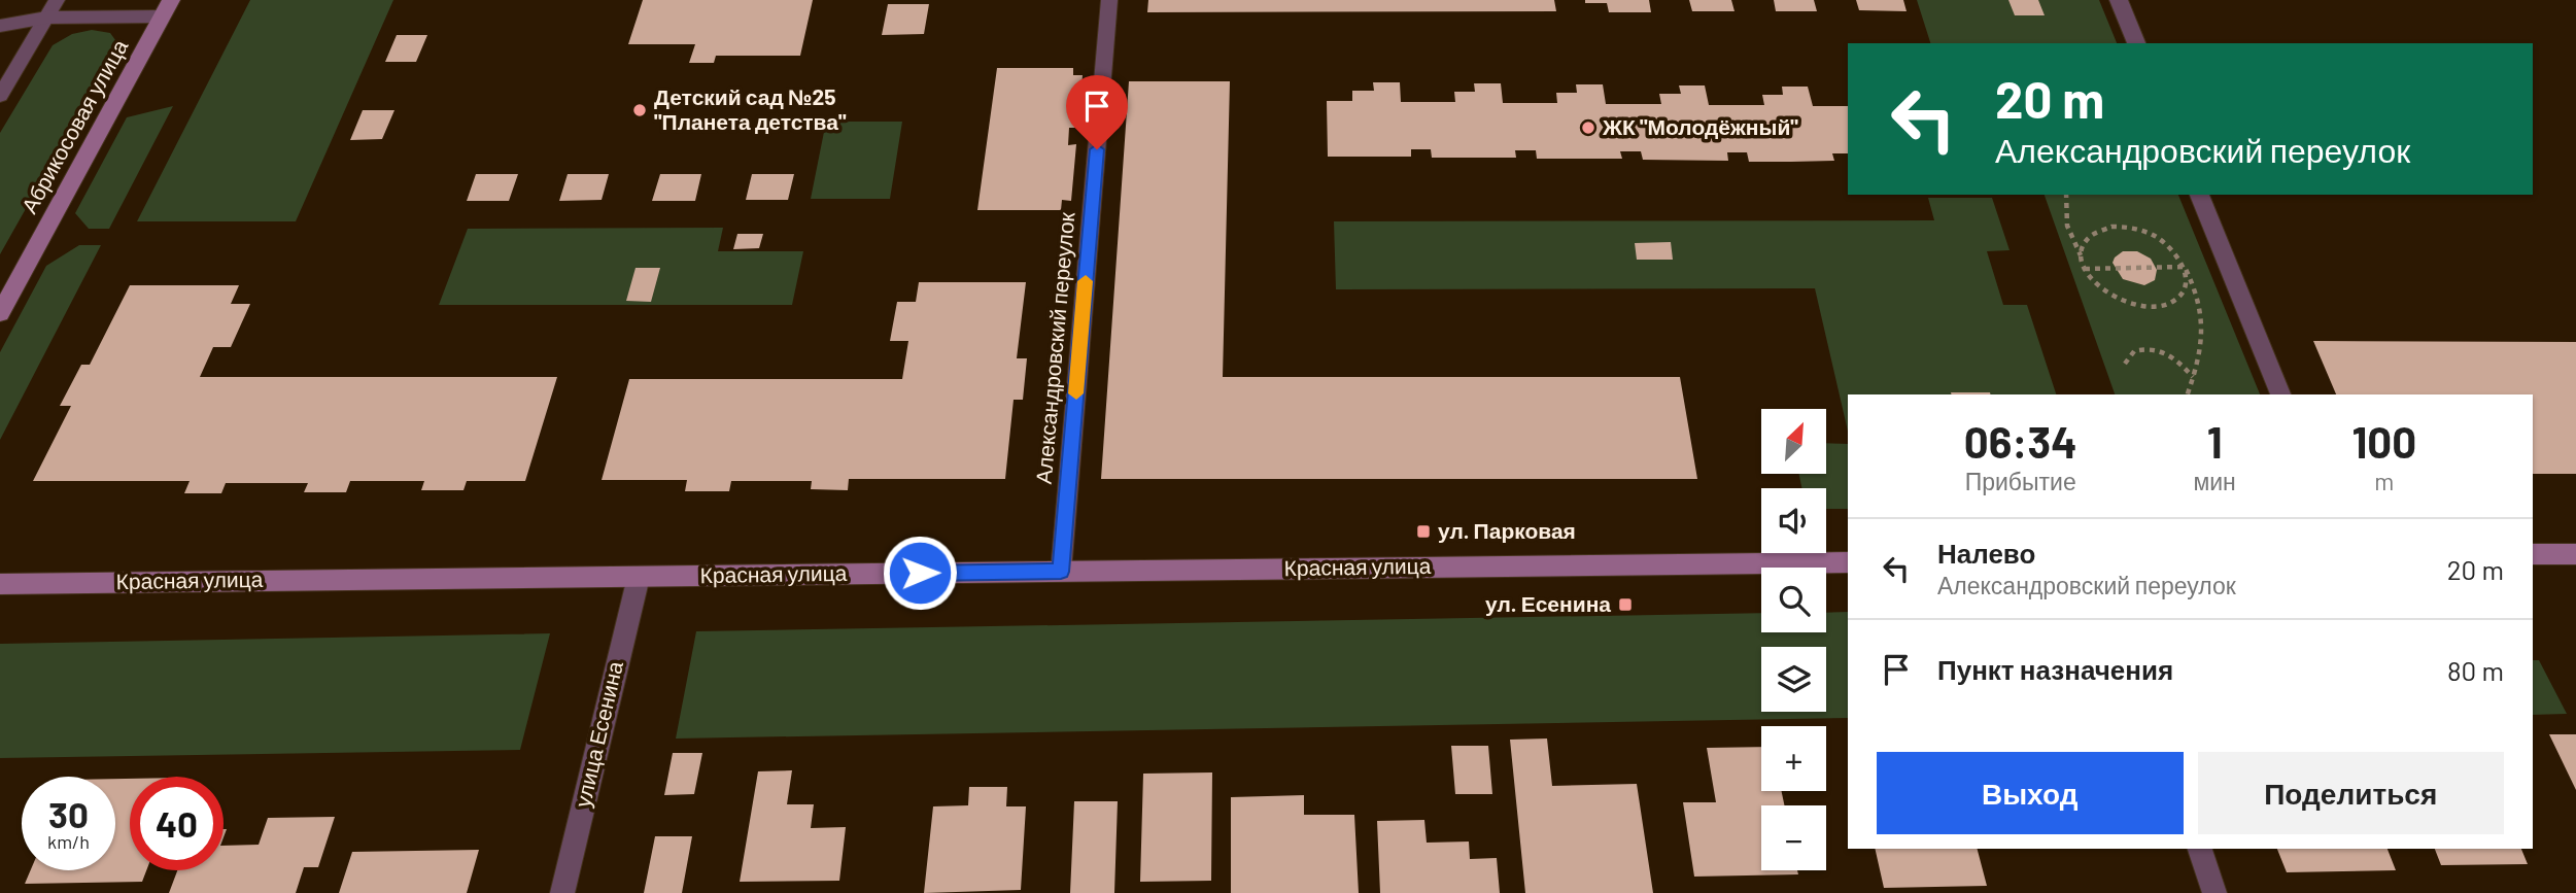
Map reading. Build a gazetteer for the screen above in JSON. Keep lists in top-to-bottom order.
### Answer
{
  "streets": {
    "street": ["Абрикосовая улица", "Красная улица", "улица Есенина"],
    "lane": ["Александровский переулок"]
  },
  "crossings": [
    ["Александровский переулок", "Красная улица"],
    ["Красная улица", "улица Есенина"]
  ],
  "places": {
    "other": ["Детский сад №25 \"Планета детства\"", "ЖК \"Молодёжный\""],
    "transit": ["ул. Парковая", "ул. Есенина"]
  },
  "north": "top right",
  "page": {
    "turn": ["20 m", "Александровский переулок"],
    "eta": [
      "06:34",
      "Прибытие",
      "1",
      "мин",
      "100",
      "m"
    ],
    "map_buttons": ["+", "−"],
    "list": [
      {
        "name": "Налево",
        "note": "Александровский переулок",
        "value": "20 m"
      },
      {
        "name": "Пункт назначения",
        "value": "80 m"
      }
    ],
    "buttons": ["Выход", "Поделиться"],
    "speed": "30 km/h",
    "limit": "40"
  }
}
